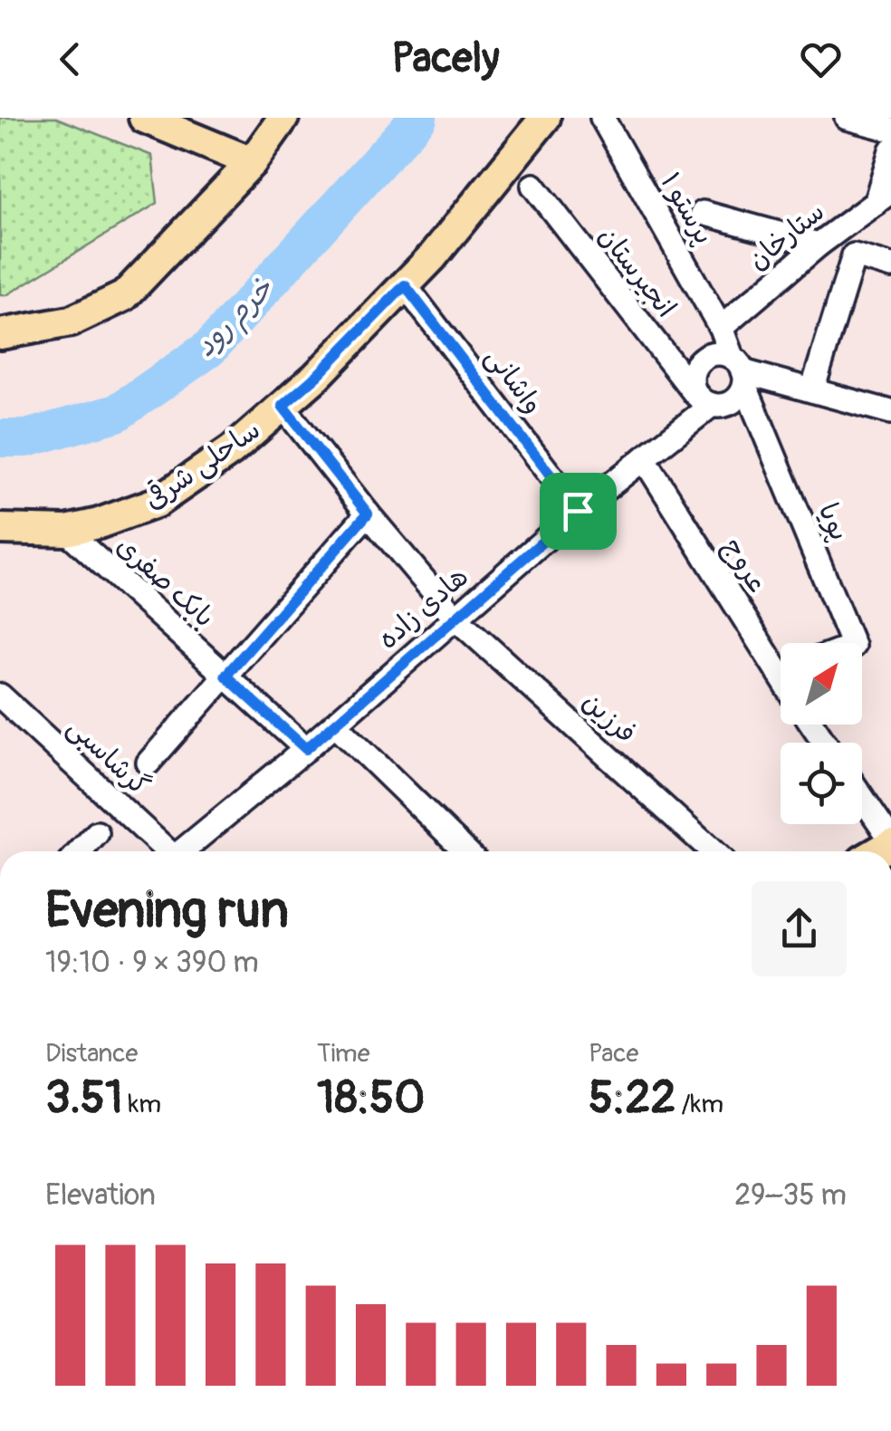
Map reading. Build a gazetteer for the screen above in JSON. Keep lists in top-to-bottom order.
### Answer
{
  "streets": {
    "main road": ["ساحلی شرقی"],
    "street": [
      "پرستو ۱",
      "ستارخان",
      "انجیرستان",
      "واشانی",
      "پویا",
      "عروج",
      "بابک صفری",
      "هادی زاده",
      "فرزین",
      "گرشاسبی"
    ]
  },
  "crossings": [
    ["پرستو ۱", "ستارخان"],
    ["پرستو ۱", "انجیرستان"],
    ["پرستو ۱", "پویا"],
    ["پرستو ۱", "هادی زاده"],
    ["انجیرستان", "پویا"],
    ["انجیرستان", "هادی زاده"],
    ["واشانی", "ساحلی شرقی"],
    ["واشانی", "هادی زاده"],
    ["ساحلی شرقی", "بابک صفری"],
    ["ساحلی شرقی", "فرزین"],
    ["پویا", "هادی زاده"],
    ["عروج", "هادی زاده"],
    ["بابک صفری", "هادی زاده"],
    ["هادی زاده", "فرزین"]
  ],
  "water": ["خرم رود"],
  "north": "top right",
  "page": {
    "header": "Pacely",
    "heading": ["Evening run", "19:10 · 9 × 390 m"],
    "stats": [
      ["Distance", "3.51 km"],
      ["Time", "18:50"],
      ["Pace", "5:22 /km"]
    ],
    "chart": ["Elevation", "29–35 m"]
  }
}
